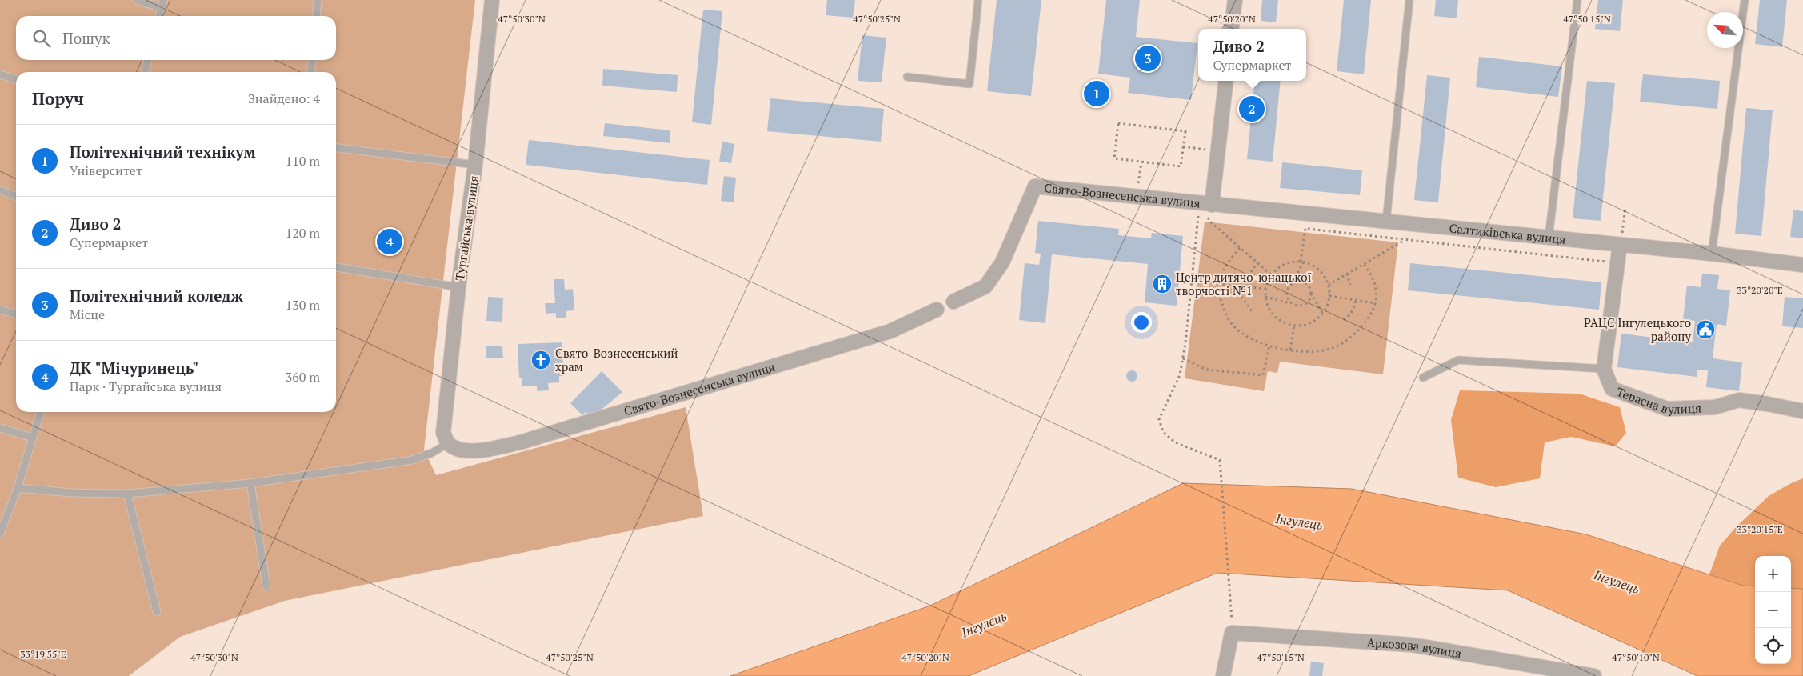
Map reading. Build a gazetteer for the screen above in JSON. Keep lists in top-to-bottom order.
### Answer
{
  "streets": {
    "street": [
      "Свято-Вознесенська вулиця",
      "Тургайська вулиця",
      "Салтиківська вулиця",
      "Терасна вулиця",
      "Аркозова вулиця"
    ]
  },
  "crossings": [
    ["Свято-Вознесенська вулиця", "Тургайська вулиця"],
    ["Свято-Вознесенська вулиця", "Салтиківська вулиця"],
    ["Салтиківська вулиця", "Терасна вулиця"]
  ],
  "water": ["Інгулець"],
  "places": {
    "building": ["Центр дитячо-юнацької творчості №1"],
    "public building": ["РАЦС Інгулецького району"],
    "church": ["Свято-Вознесенський храм"]
  },
  "north": "top left",
  "page": {
    "search": "Пошук",
    "popup": ["Диво 2", "Супермаркет"],
    "pins": [
      "3",
      "1",
      "2",
      "4"
    ],
    "heading": ["Поруч", "Знайдено: 4"],
    "list": [
      {
        "mark": "1",
        "name": "Політехнічний технікум",
        "note": "Університет",
        "value": "110 m"
      },
      {
        "mark": "2",
        "name": "Диво 2",
        "note": "Супермаркет",
        "value": "120 m"
      },
      {
        "mark": "3",
        "name": "Політехнічний коледж",
        "note": "Місце",
        "value": "130 m"
      },
      {
        "mark": "4",
        "name": "ДК \"Мічуринець\"",
        "note": "Парк · Тургайська вулиця",
        "value": "360 m"
      }
    ],
    "map_buttons": ["+", "−"]
  },
  "coordinates": [
    "47°50'30\"N",
    "47°50'25\"N",
    "47°50'20\"N",
    "47°50'15\"N",
    "33°20'20\"E",
    "33°20'15\"E",
    "33°19'55\"E",
    "47°50'10\"N"
  ]
}
